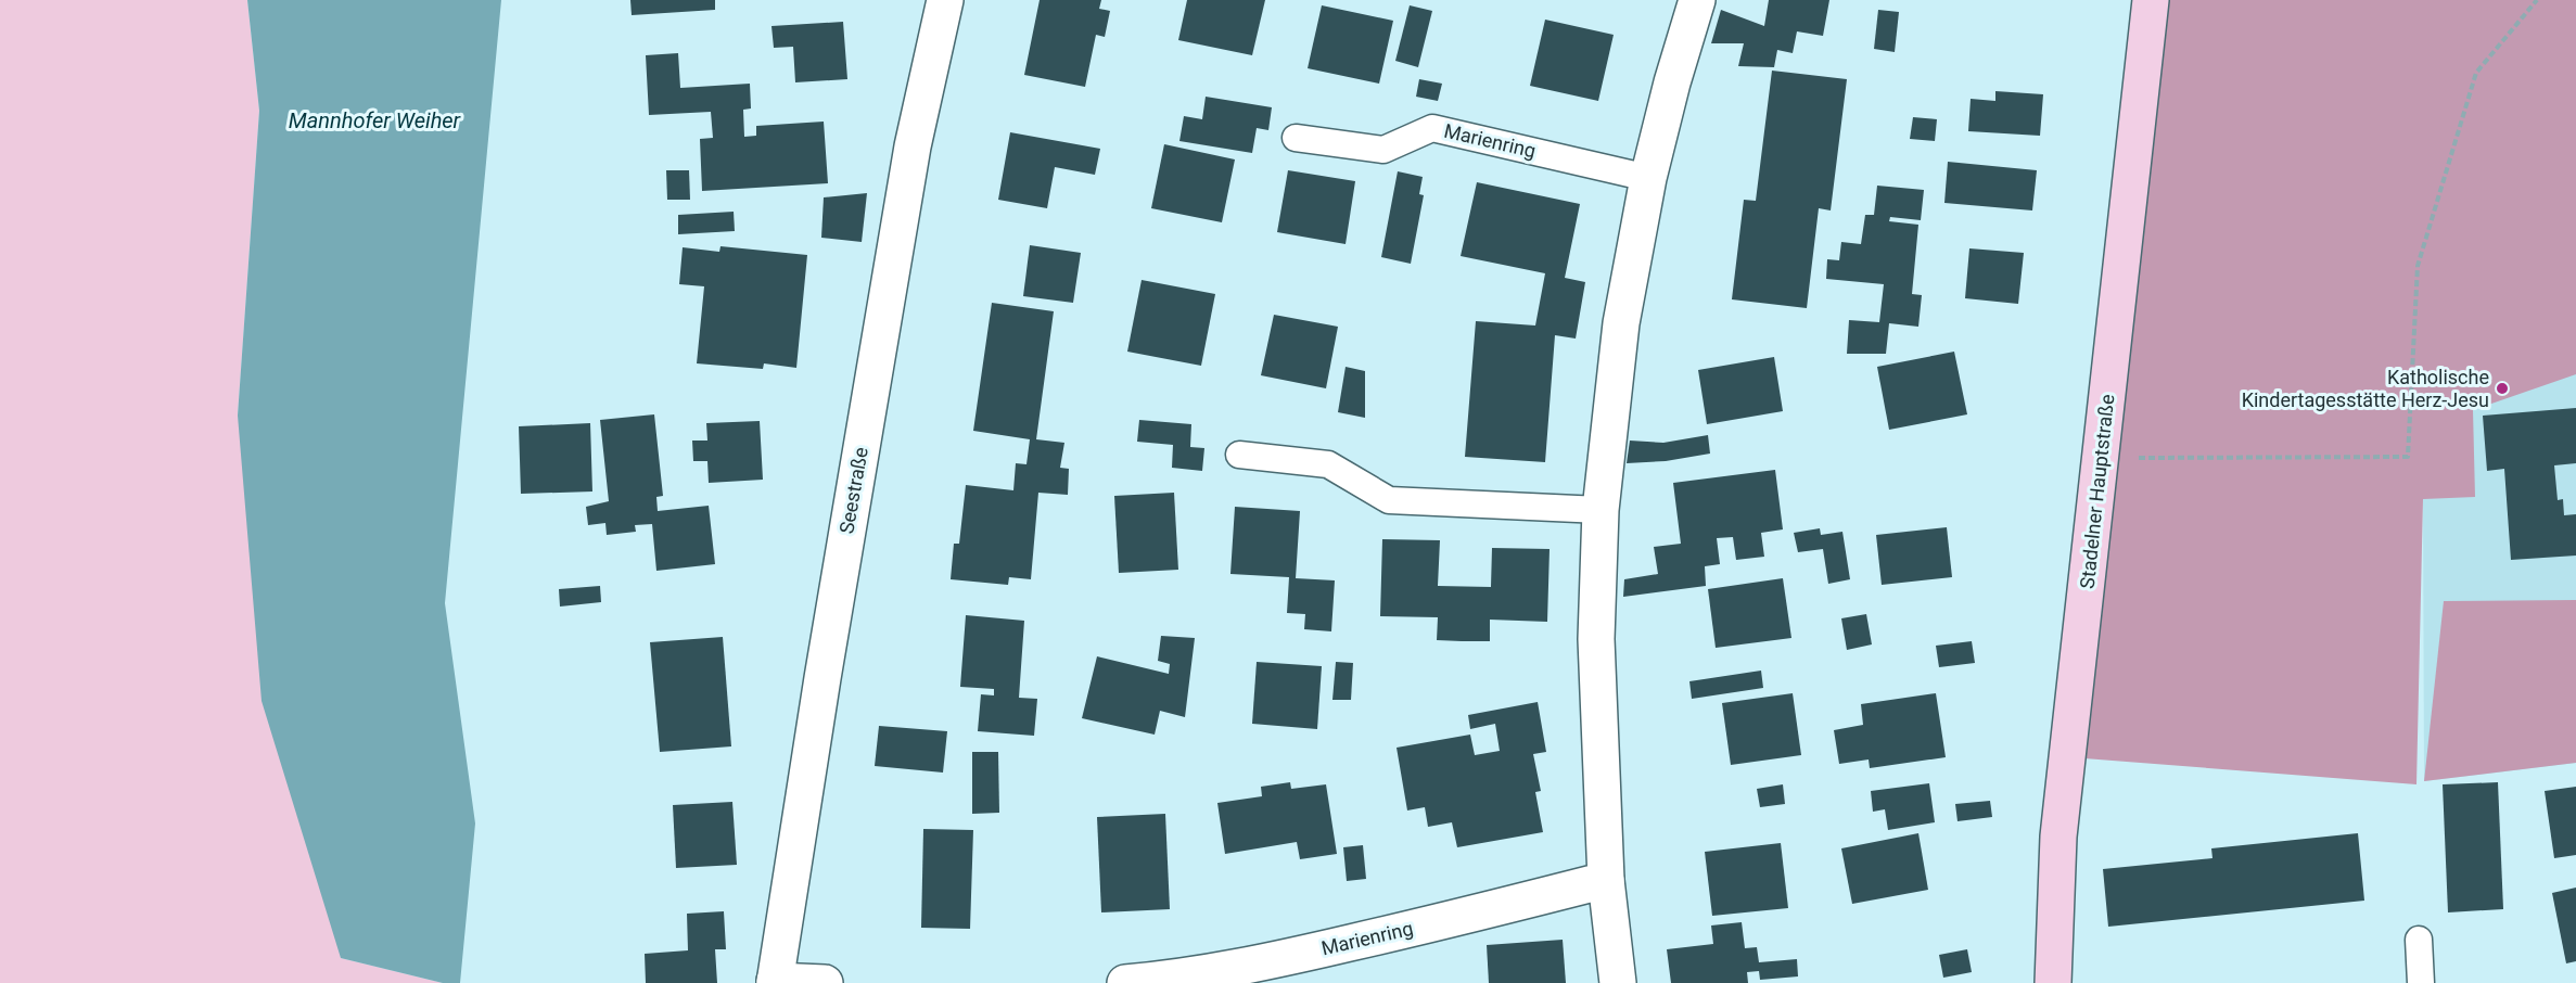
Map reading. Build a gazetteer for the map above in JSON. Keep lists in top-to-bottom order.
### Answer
{
  "streets": {
    "main road": ["Stadelner Hauptstraße"],
    "street": ["Marienring", "Seestraße"]
  },
  "water": ["Mannhofer Weiher"],
  "places": ["Katholische Kindertagesstätte Herz-Jesu"]
}
